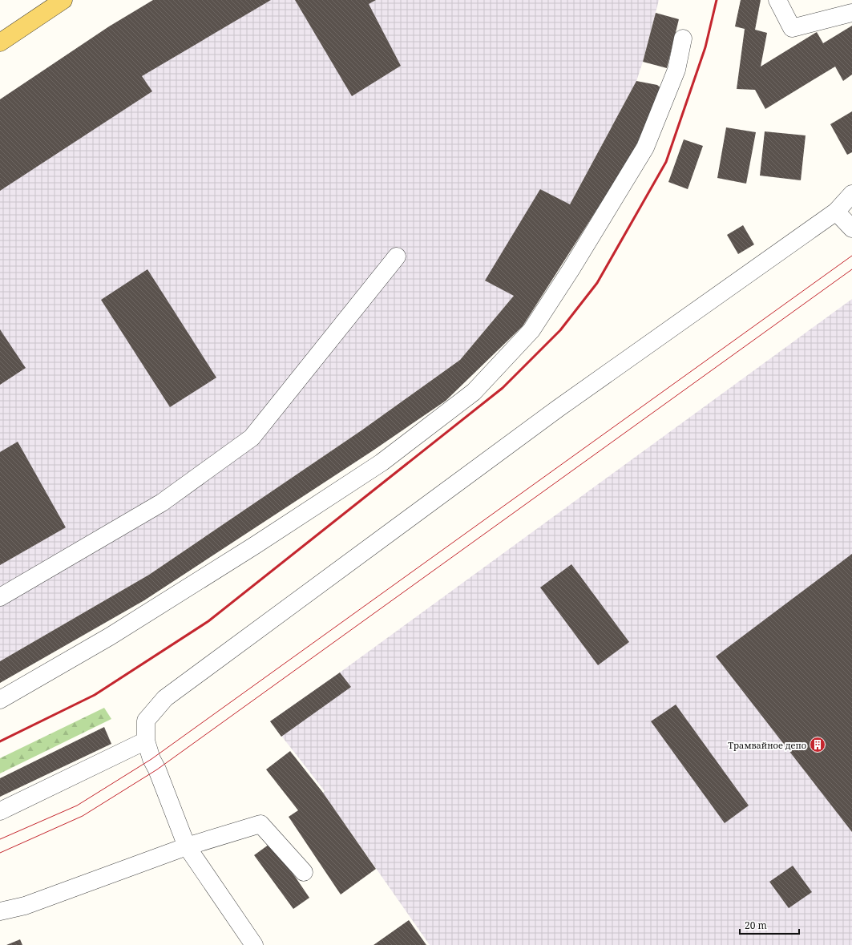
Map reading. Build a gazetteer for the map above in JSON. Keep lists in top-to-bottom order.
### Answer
{
  "places": {
    "building": ["Трамвайное депо"]
  },
  "scale_bar": "20 m"
}
